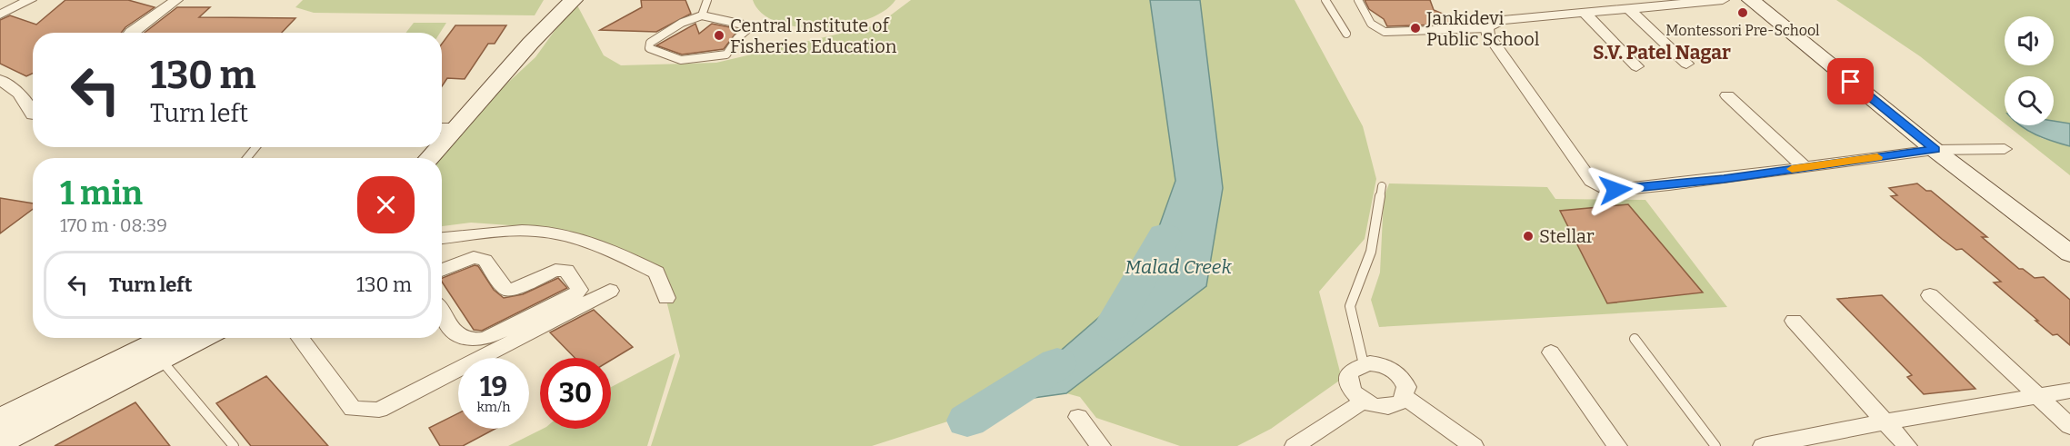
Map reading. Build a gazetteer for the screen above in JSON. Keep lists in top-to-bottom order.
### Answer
{
  "districts": ["S.V. Patel Nagar"],
  "water": ["Malad Creek"],
  "places": [
    "Montessori Pre-School",
    "Jankidevi Public School",
    "Central Institute of Fisheries Education",
    "Stellar"
  ],
  "page": {
    "turn": ["130 m", "Turn left"],
    "heading": ["1 min", "170 m · 08:39"],
    "list": [
      {
        "name": "Turn left",
        "value": "130 m"
      }
    ],
    "speed": "19 km/h",
    "limit": "30"
  }
}
